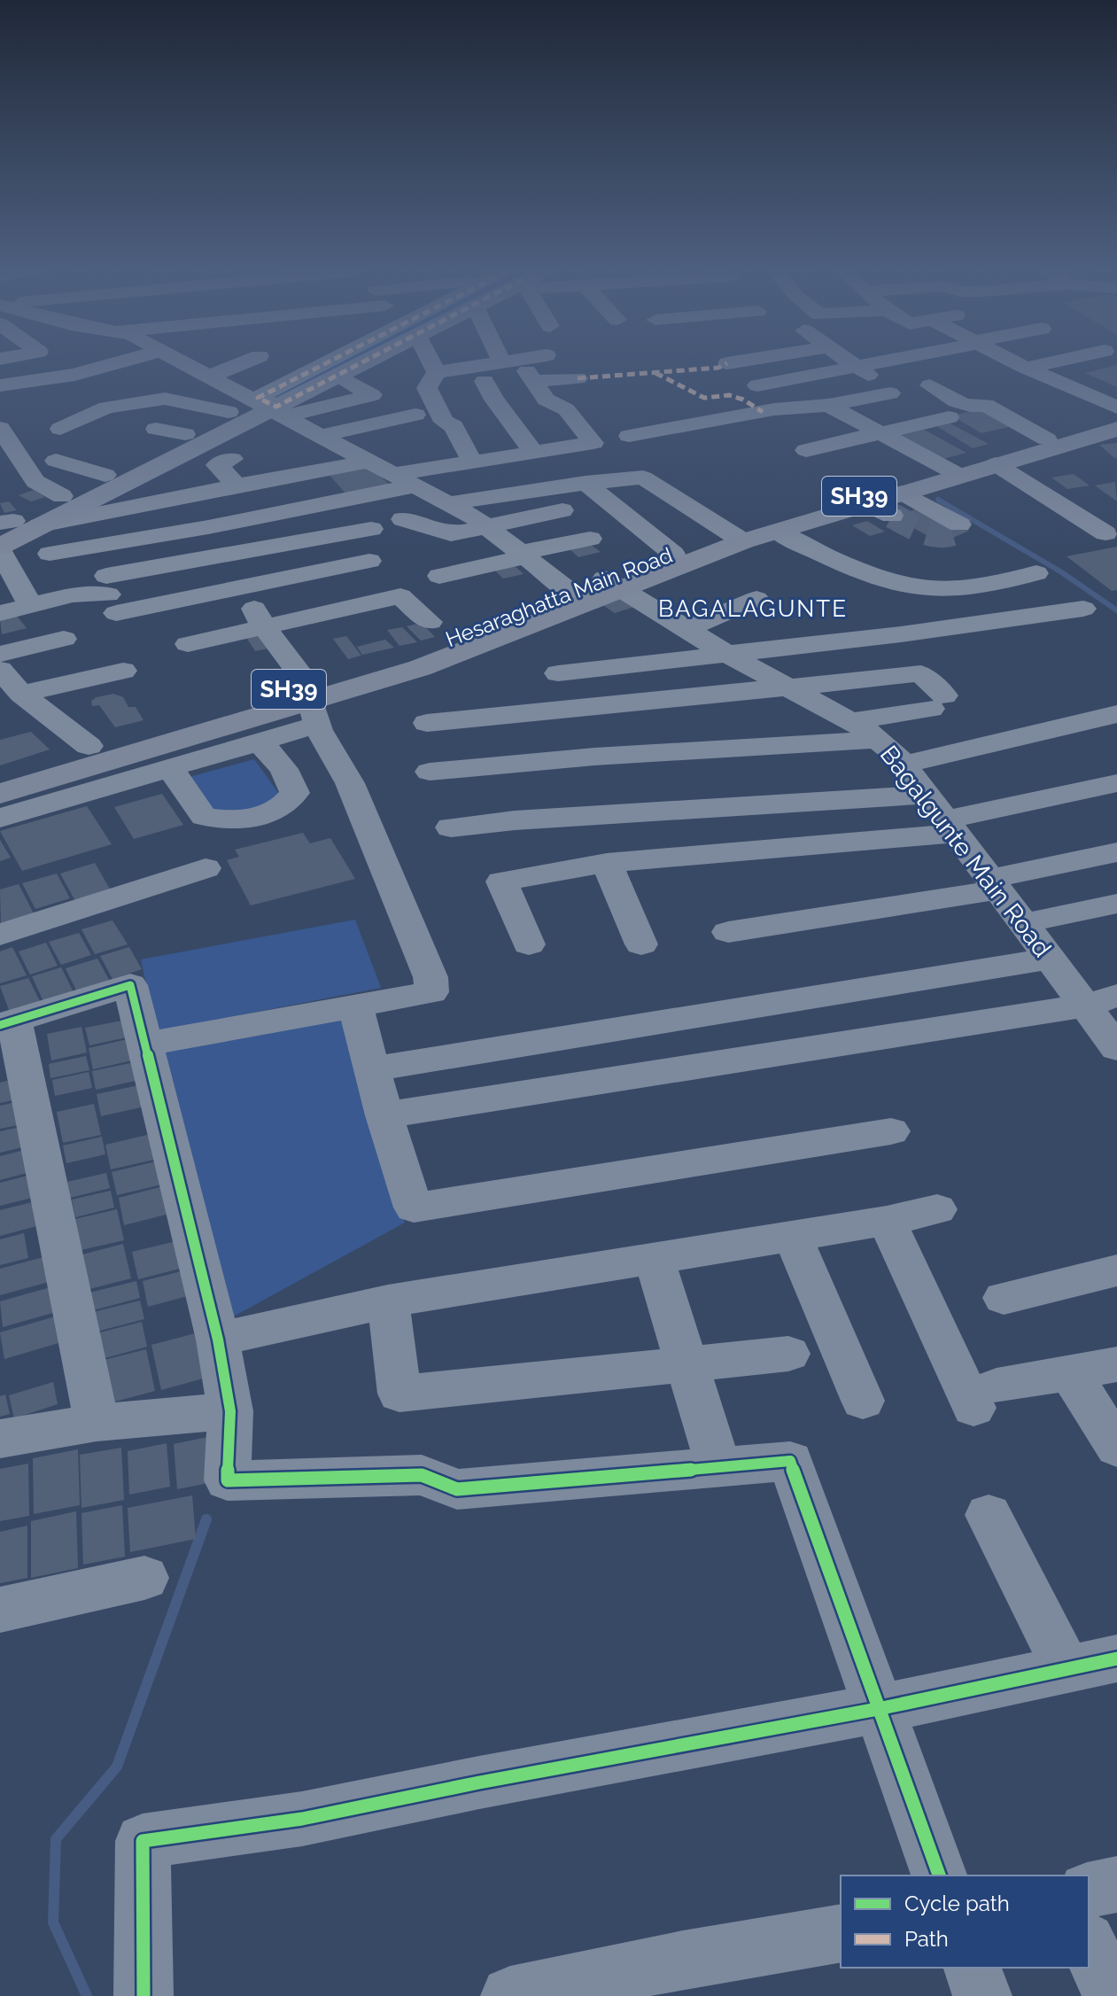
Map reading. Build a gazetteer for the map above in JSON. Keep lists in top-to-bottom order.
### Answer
{
  "streets": {
    "main road": ["SH39", "Hesaraghatta Main Road"],
    "street": ["Bagalgunte Main Road"]
  },
  "crossings": [
    ["Hesaraghatta Main Road", "Bagalgunte Main Road"]
  ],
  "districts": ["BAGALAGUNTE"],
  "legend": ["Cycle path", "Path"]
}
